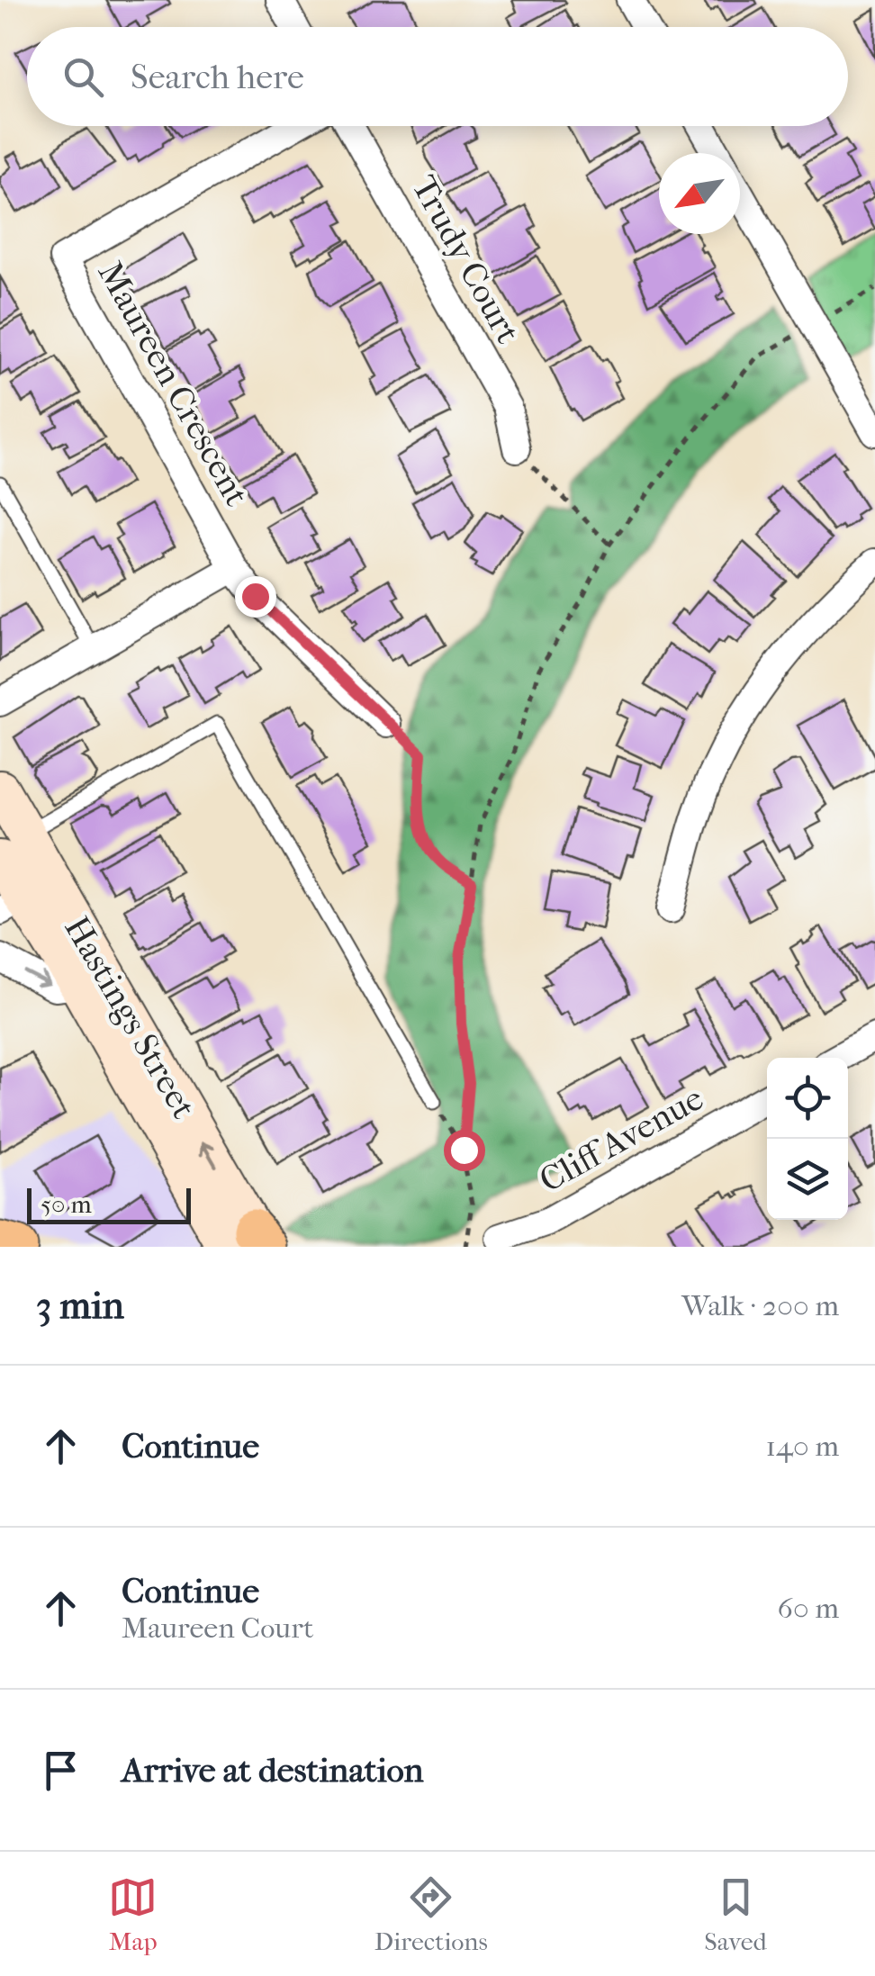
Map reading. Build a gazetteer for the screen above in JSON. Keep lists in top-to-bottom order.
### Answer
{
  "streets": {
    "main road": ["Hastings Street"],
    "street": ["Trudy Court", "Maureen Crescent", "Cliff Avenue"]
  },
  "scale_bar": "50 m",
  "north": "bottom left",
  "page": {
    "search": "Search here",
    "scale": "50 m",
    "heading": ["3 min", "Walk · 200 m"],
    "list": [
      ["Continue", "140 m"],
      ["Continue", "Maureen Court", "60 m"],
      "Arrive at destination"
    ],
    "nav": ["Map", "Directions", "Saved"]
  }
}
